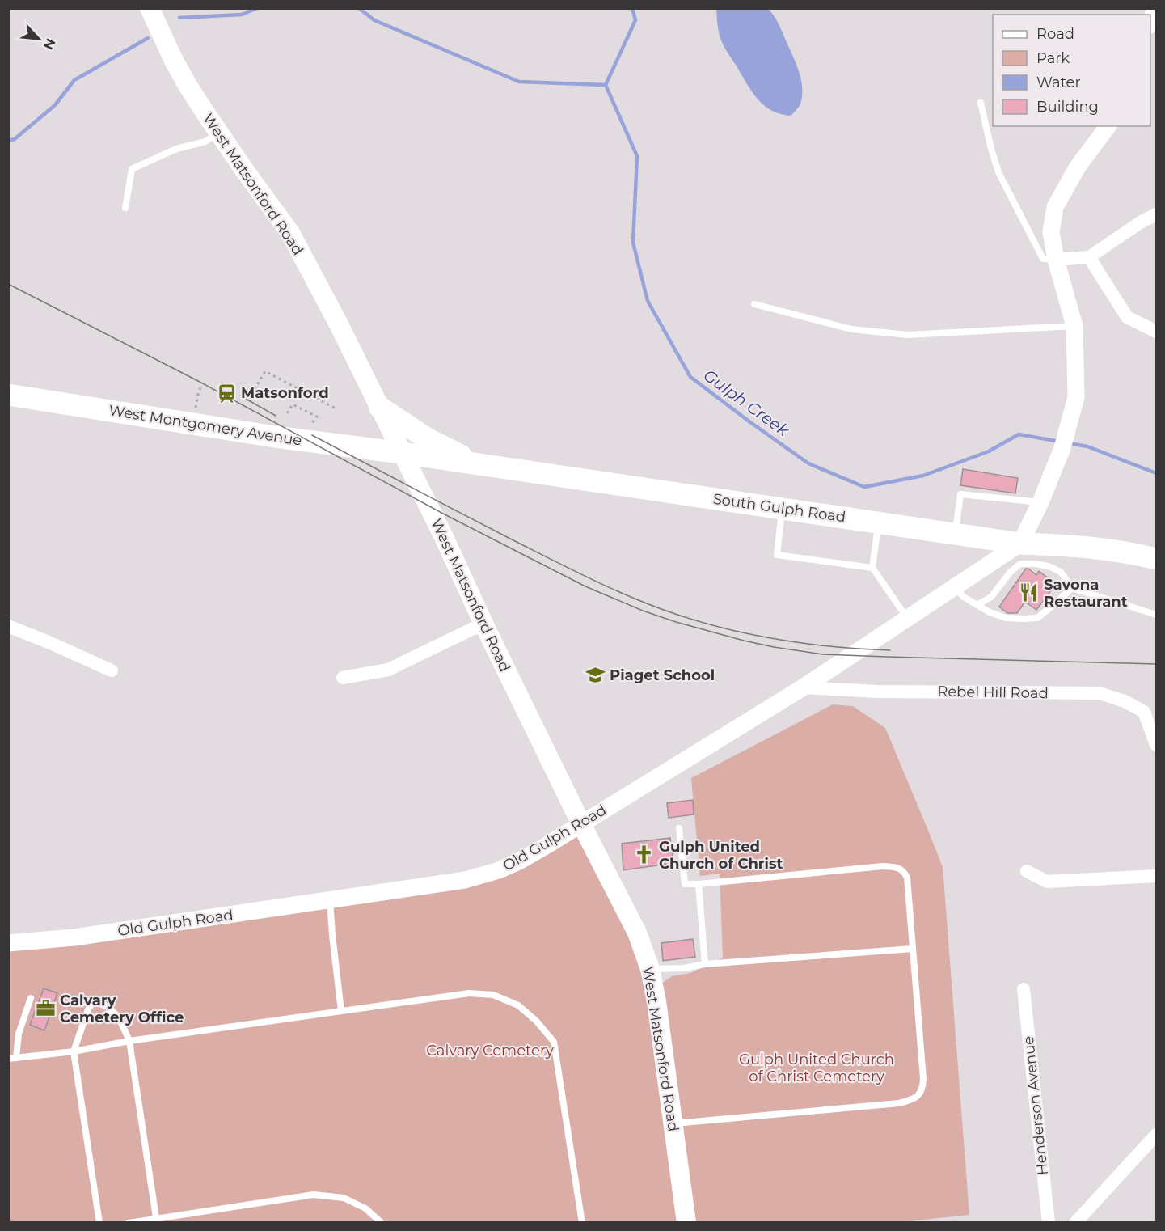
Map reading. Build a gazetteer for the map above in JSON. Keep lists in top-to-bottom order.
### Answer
{
  "streets": {
    "main road": ["West Matsonford Road", "West Montgomery Avenue", "South Gulph Road"],
    "street": ["Rebel Hill Road", "Old Gulph Road", "Henderson Avenue"]
  },
  "crossings": [
    ["West Matsonford Road", "West Montgomery Avenue"],
    ["West Matsonford Road", "South Gulph Road"],
    ["West Matsonford Road", "Old Gulph Road"],
    ["West Montgomery Avenue", "South Gulph Road"],
    ["South Gulph Road", "Old Gulph Road"],
    ["Rebel Hill Road", "Old Gulph Road"]
  ],
  "water": ["Gulph Creek"],
  "parks": ["Calvary Cemetery", "Gulph United Church of Christ Cemetery"],
  "places": {
    "station": ["Matsonford"],
    "restaurant": ["Savona Restaurant"],
    "school or university": ["Piaget School"],
    "church": ["Gulph United Church of Christ"],
    "office": ["Calvary Cemetery Office"]
  },
  "legend": [
    "Road",
    "Park",
    "Water",
    "Building"
  ],
  "north": "bottom right"
}
